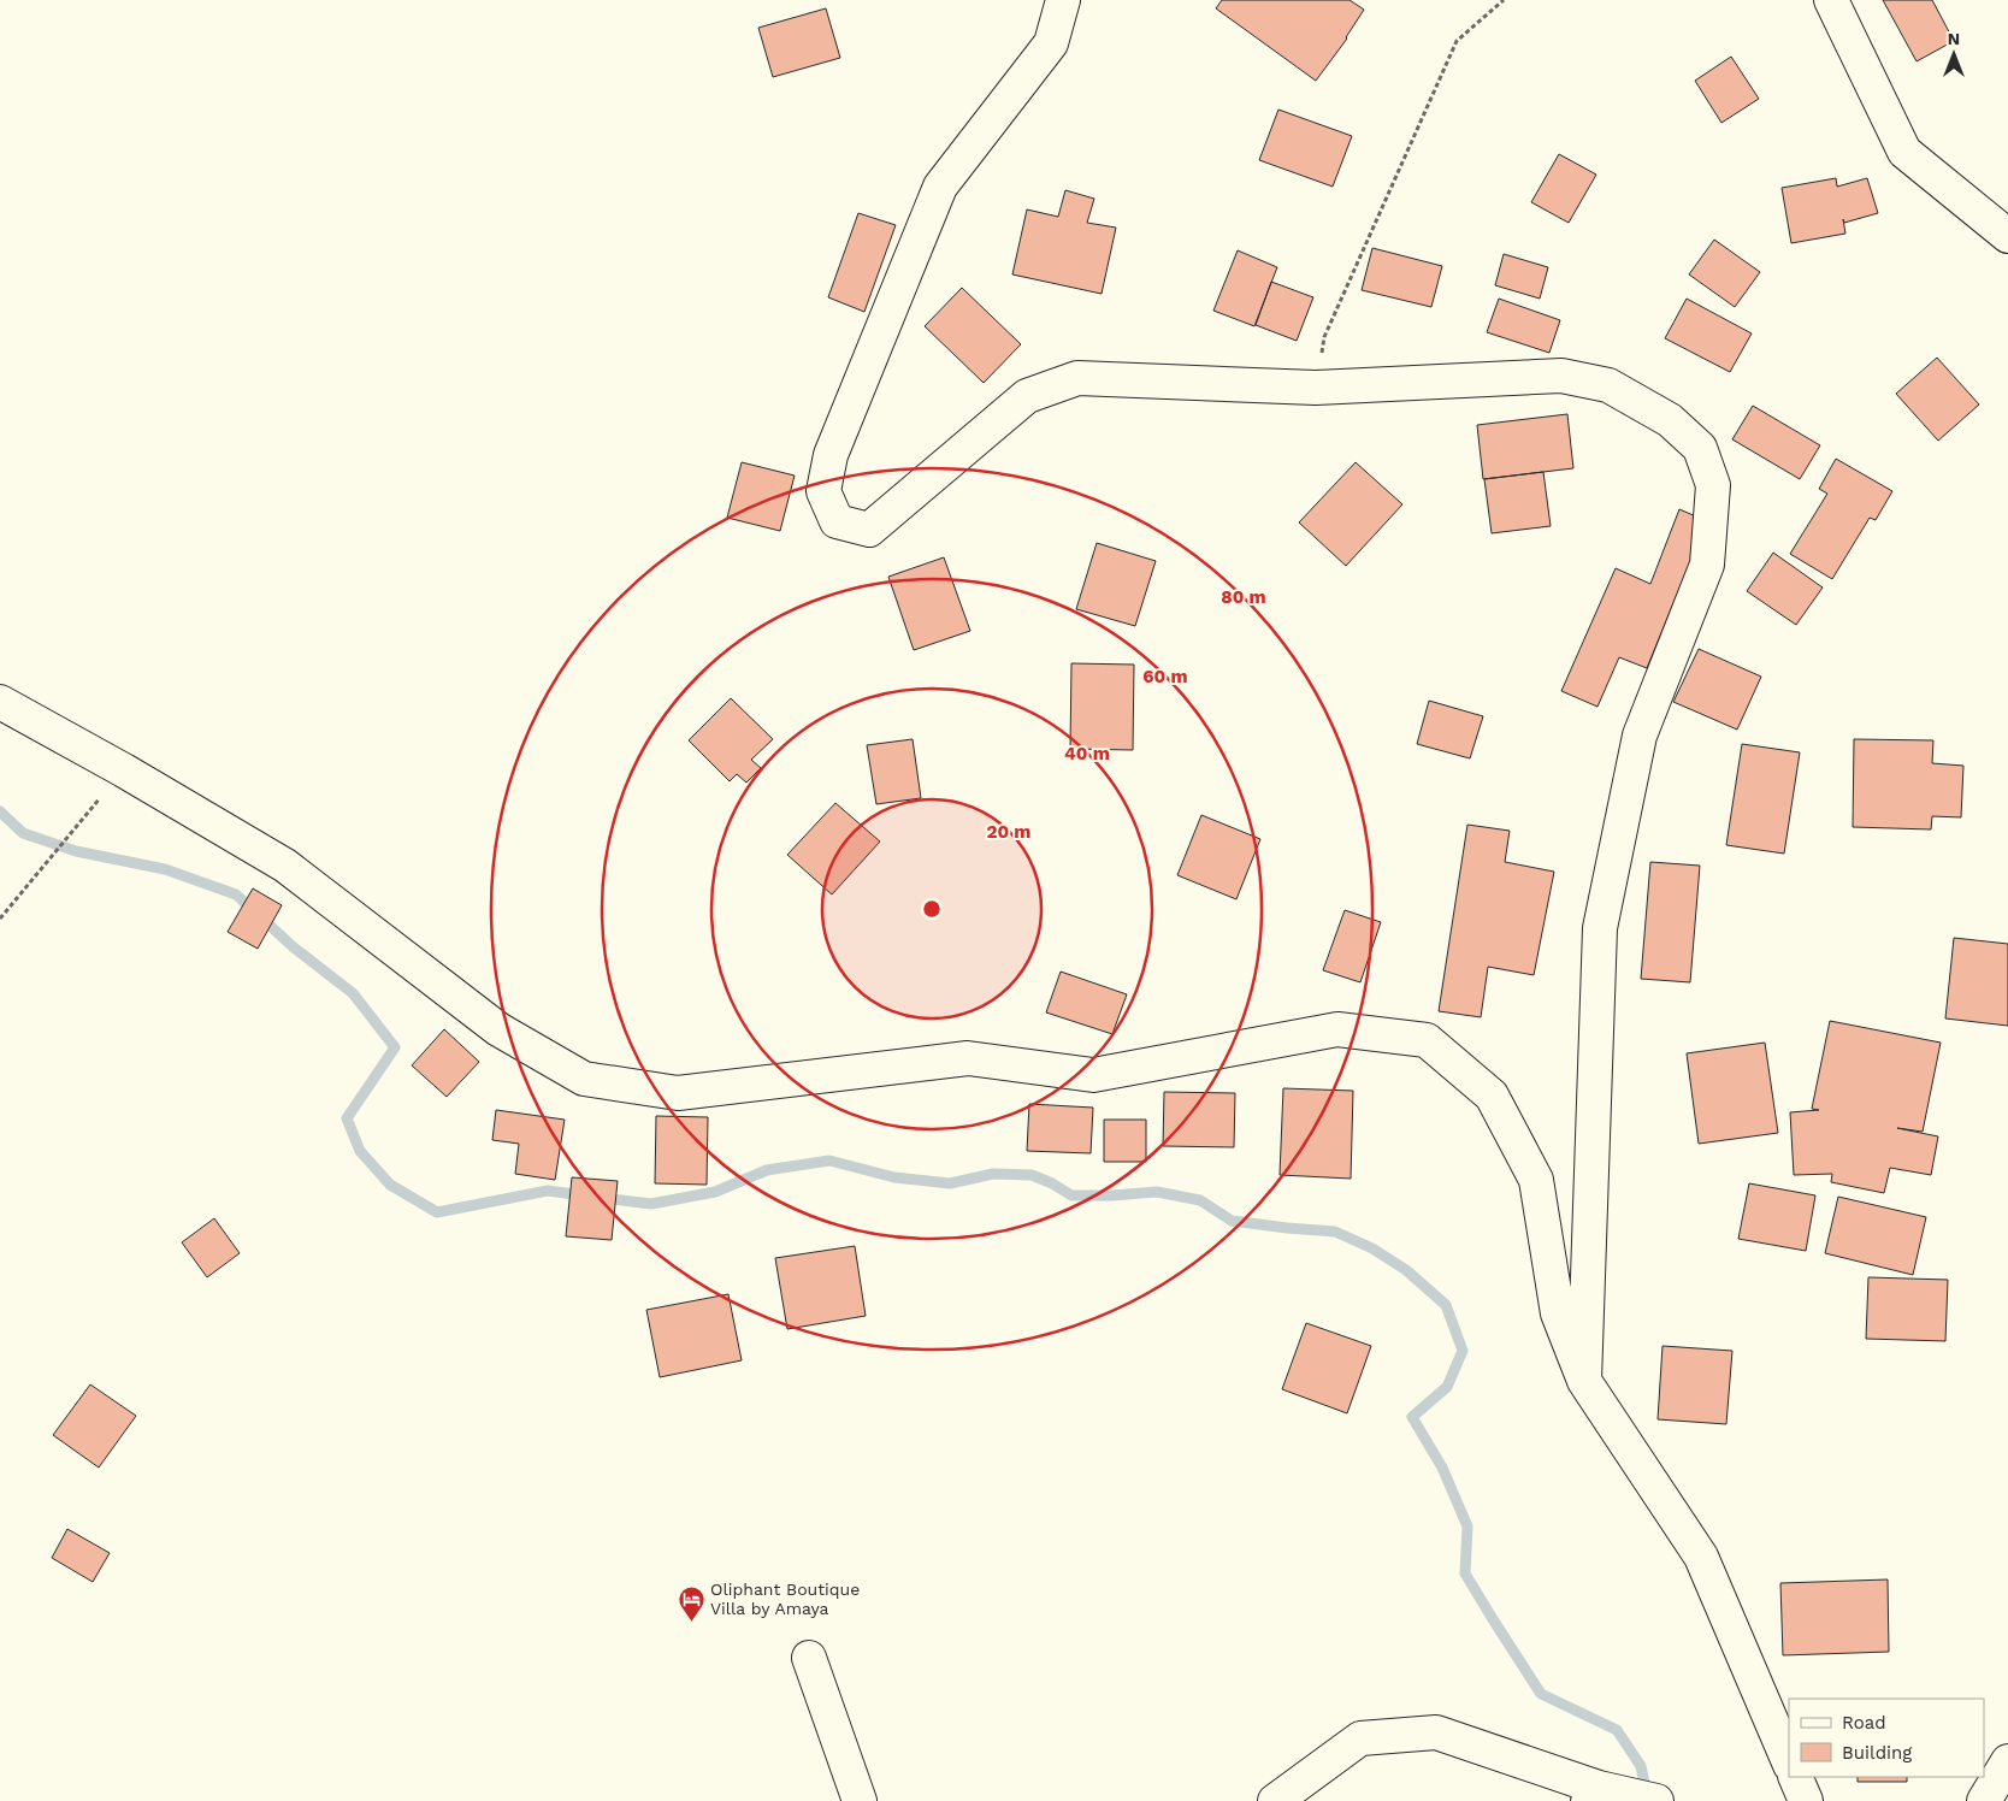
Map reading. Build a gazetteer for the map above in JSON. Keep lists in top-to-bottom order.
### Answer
{
  "places": {
    "hotel": ["Oliphant Boutique Villa by Amaya"]
  },
  "legend": ["Road", "Building"],
  "north": "top",
  "rings": [
    "80 m",
    "60 m",
    "40 m",
    "20 m"
  ]
}
